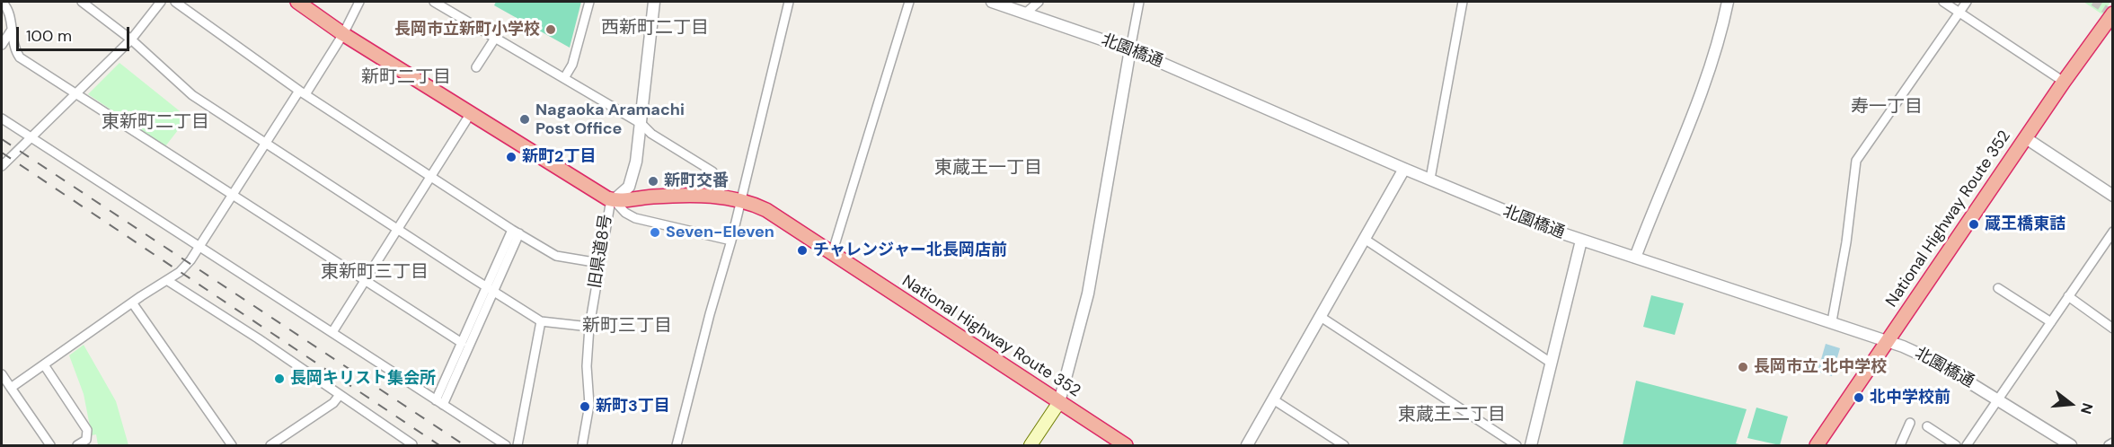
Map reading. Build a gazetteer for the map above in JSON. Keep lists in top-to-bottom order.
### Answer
{
  "streets": {
    "highway": ["National Highway Route 352"],
    "street": ["北園橋通", "旧県道8号"]
  },
  "crossings": [
    ["北園橋通", "National Highway Route 352"],
    ["National Highway Route 352", "旧県道8号"]
  ],
  "districts": [
    "西新町二丁目",
    "新町二丁目",
    "寿一丁目",
    "東新町二丁目",
    "東蔵王一丁目",
    "東新町三丁目",
    "新町三丁目",
    "東蔵王二丁目"
  ],
  "places": [
    "長岡市立新町小学校",
    "Nagaoka Aramachi Post Office",
    "新町2丁目",
    "新町交番",
    "蔵王橋東詰",
    "Seven-Eleven",
    "チャレンジャー北長岡店前",
    "長岡市立 北中学校",
    "長岡キリスト集会所",
    "北中学校前",
    "新町3丁目"
  ],
  "scale_bar": "100 m",
  "north": "right"
}
